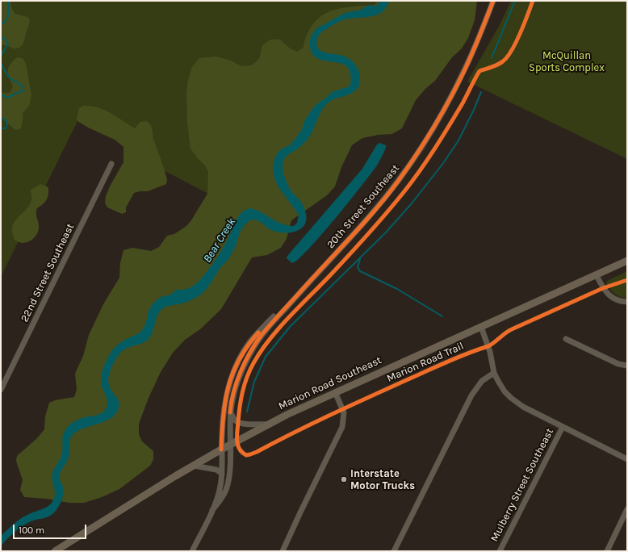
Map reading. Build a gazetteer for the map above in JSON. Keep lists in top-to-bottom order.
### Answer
{
  "streets": {
    "main road": ["Marion Road Southeast"],
    "street": ["20th Street Southeast", "22nd Street Southeast", "Mulberry Street Southeast"],
    "cycle path": ["Marion Road Trail"]
  },
  "crossings": [
    ["20th Street Southeast", "Marion Road Southeast"]
  ],
  "water": ["Bear Creek"],
  "parks": ["McQuillan Sports Complex"],
  "places": ["Interstate Motor Trucks"],
  "scale_bar": "100 m"
}
